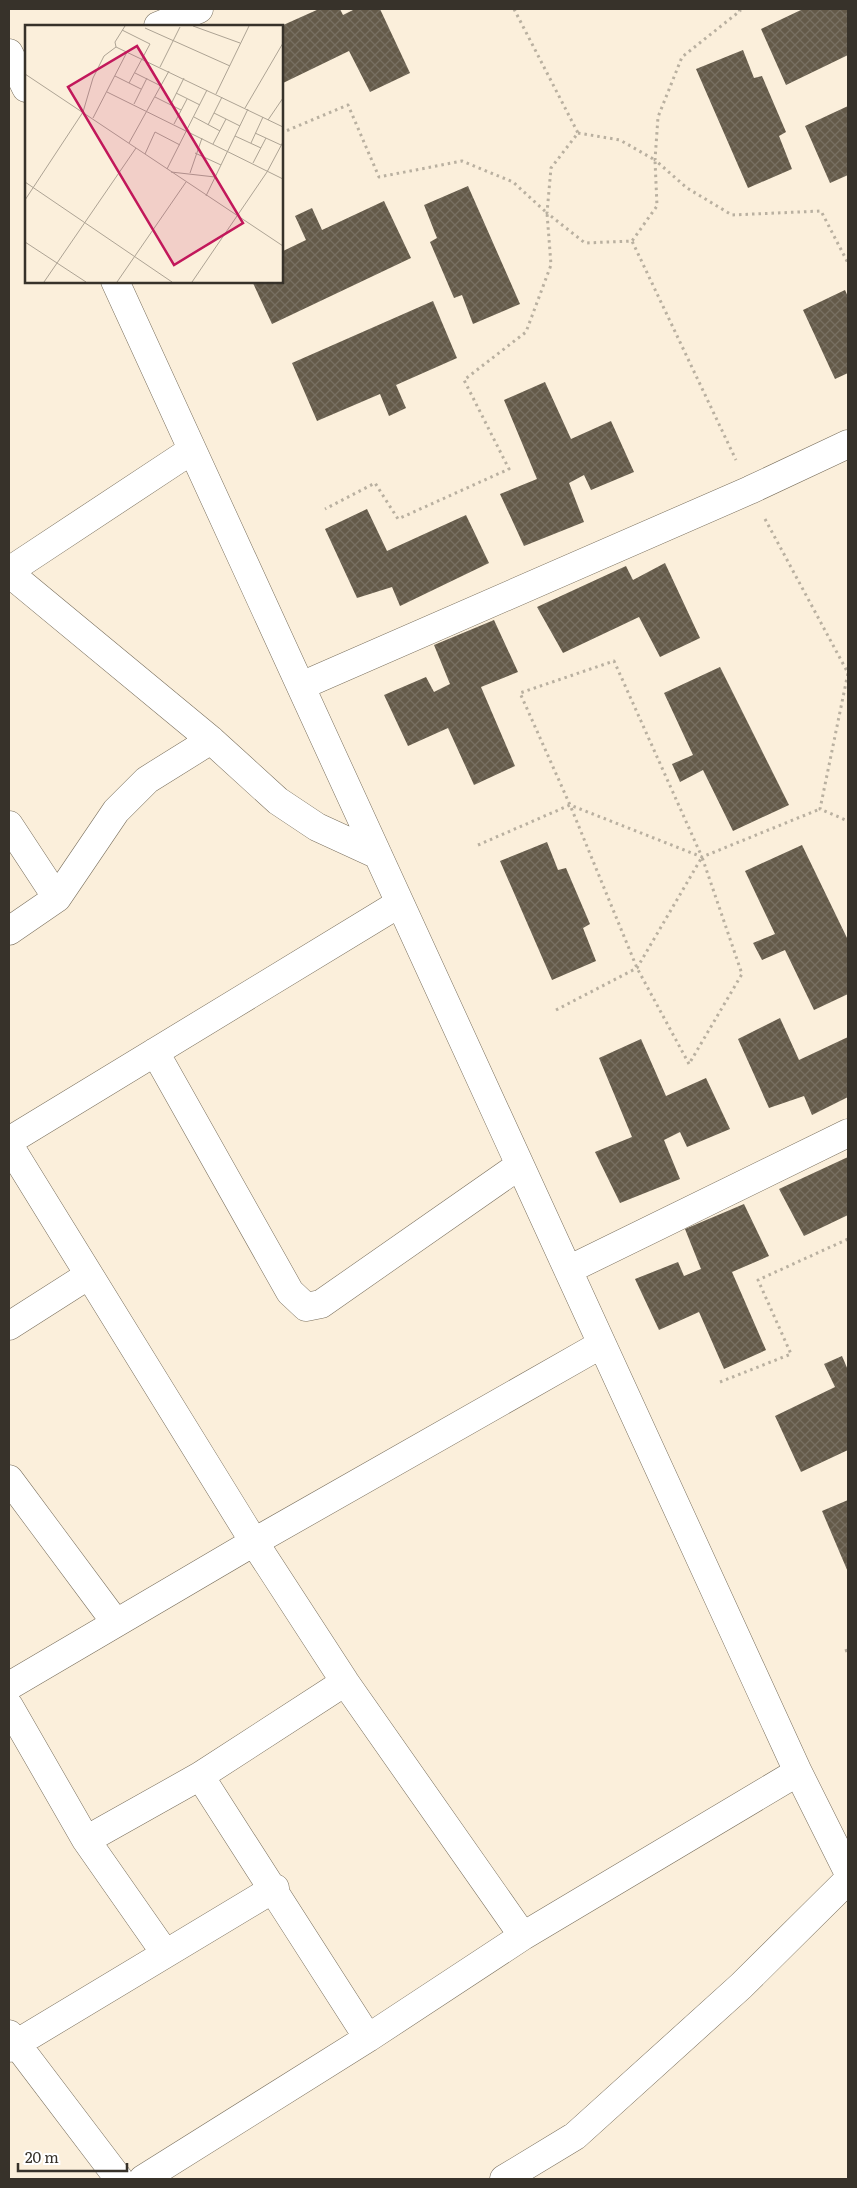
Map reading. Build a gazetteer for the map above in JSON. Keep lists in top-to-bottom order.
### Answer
{
  "scale_bar": "20 m"
}
